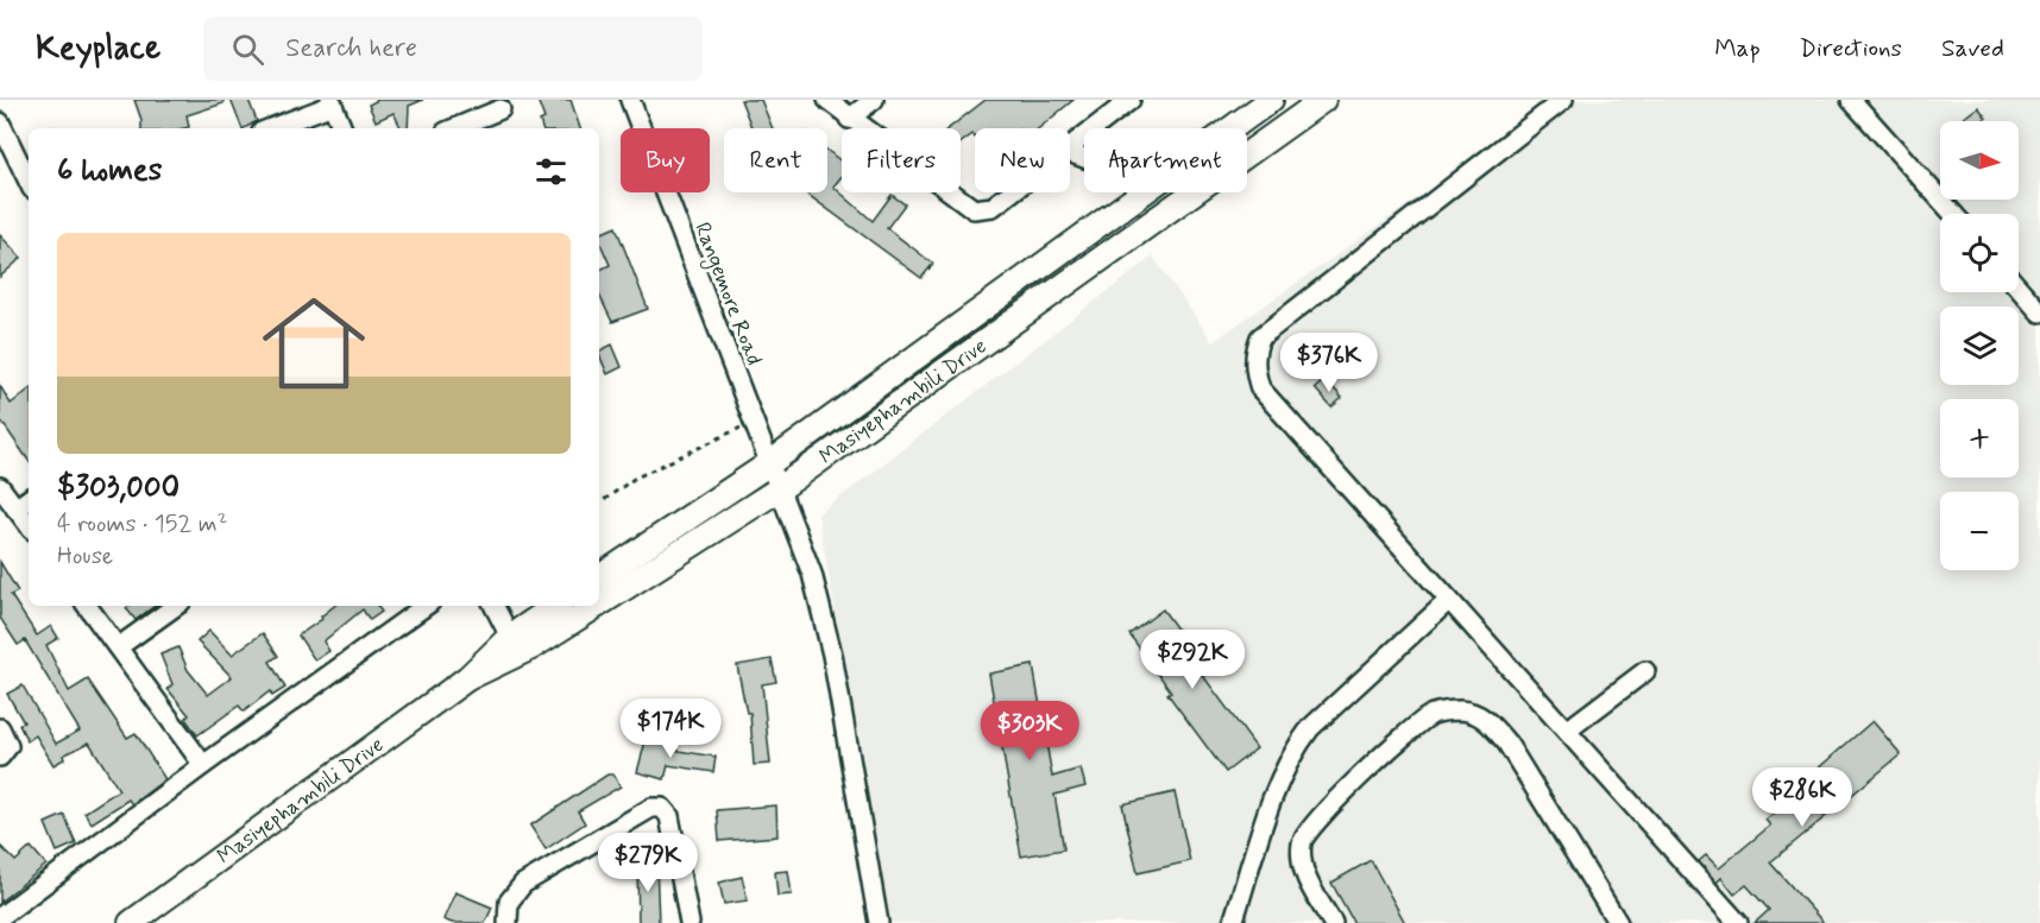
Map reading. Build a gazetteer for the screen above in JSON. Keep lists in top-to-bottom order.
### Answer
{
  "streets": {
    "main road": ["Masiyephambili Drive"],
    "street": ["Rangemore Road"]
  },
  "crossings": [
    ["Rangemore Road", "Masiyephambili Drive"]
  ],
  "north": "right",
  "page": {
    "header": "Keyplace",
    "search": "Search here",
    "nav": ["Map", "Directions", "Saved"],
    "map_buttons": ["+", "−"],
    "chip": [
      "Buy",
      "Rent",
      "Filters",
      "New",
      "Apartment"
    ],
    "heading": "6 homes",
    "list": [
      {
        "name": "$303,000",
        "note": "4 rooms · 152 m² · House"
      }
    ],
    "price": [
      "$376K",
      "$292K",
      "$174K",
      "$303K",
      "$286K",
      "$279K"
    ]
  }
}
